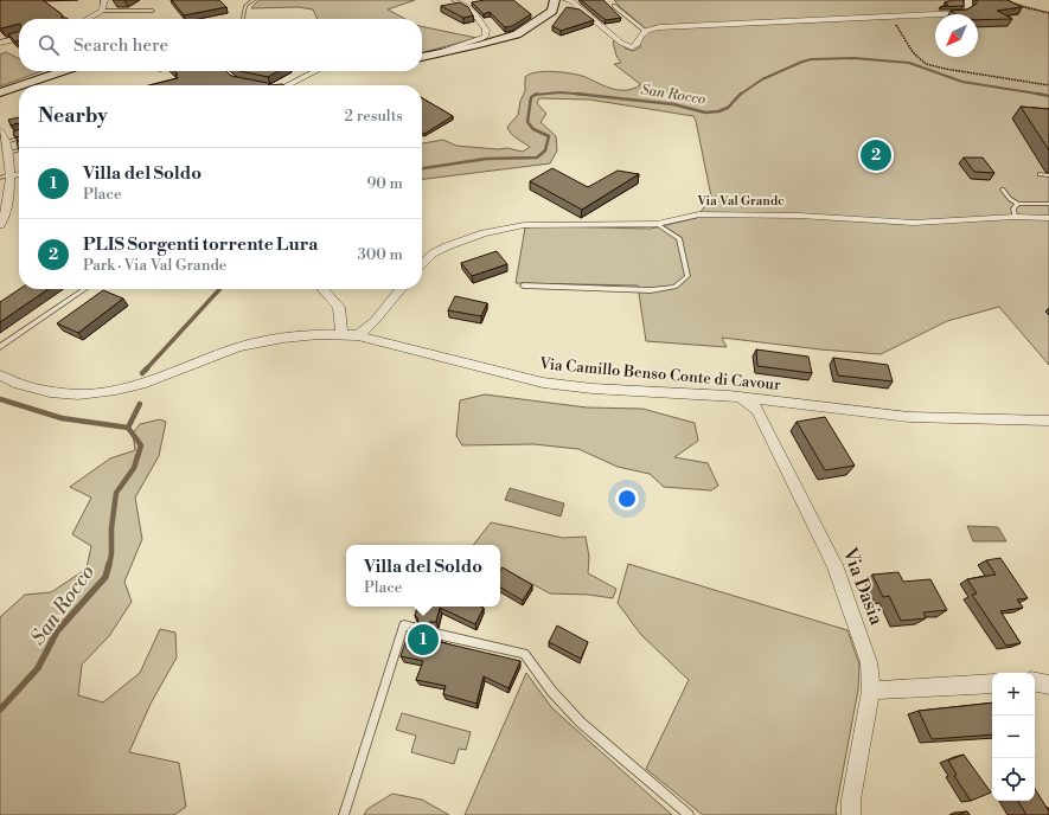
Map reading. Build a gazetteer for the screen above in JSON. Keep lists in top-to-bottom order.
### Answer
{
  "streets": {
    "street": ["Via Val Grande", "Via Camillo Benso Conte di Cavour", "Via Dasia"]
  },
  "crossings": [
    ["Via Camillo Benso Conte di Cavour", "Via Dasia"]
  ],
  "water": ["San Rocco"],
  "north": "bottom left",
  "page": {
    "search": "Search here",
    "heading": ["Nearby", "2 results"],
    "pins": ["2", "1"],
    "list": [
      {
        "mark": "1",
        "name": "Villa del Soldo",
        "note": "Place",
        "value": "90 m"
      },
      {
        "mark": "2",
        "name": "PLIS Sorgenti torrente Lura",
        "note": "Park · Via Val Grande",
        "value": "300 m"
      }
    ],
    "popup": ["Villa del Soldo", "Place"],
    "map_buttons": ["+", "−"]
  }
}
